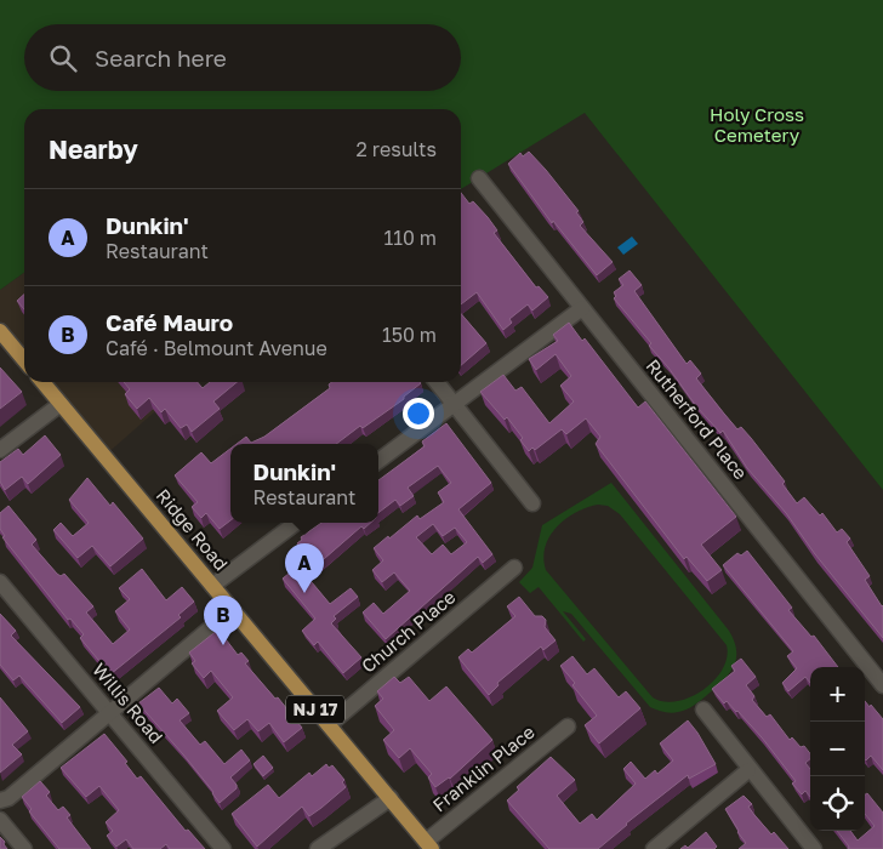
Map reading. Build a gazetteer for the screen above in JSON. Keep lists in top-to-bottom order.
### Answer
{
  "streets": {
    "main road": ["Ridge Road", "NJ 17"],
    "street": [
      "Rutherford Place",
      "Church Place",
      "Willis Road",
      "Franklin Place"
    ]
  },
  "crossings": [
    ["Ridge Road", "Church Place"],
    ["Ridge Road", "Franklin Place"]
  ],
  "parks": ["Holy Cross Cemetery"],
  "page": {
    "search": "Search here",
    "heading": ["Nearby", "2 results"],
    "list": [
      {
        "mark": "A",
        "name": "Dunkin'",
        "note": "Restaurant",
        "value": "110 m"
      },
      {
        "mark": "B",
        "name": "Café Mauro",
        "note": "Café · Belmount Avenue",
        "value": "150 m"
      }
    ],
    "popup": ["Dunkin'", "Restaurant"],
    "pins": ["A", "B"],
    "map_buttons": ["+", "−"]
  }
}
